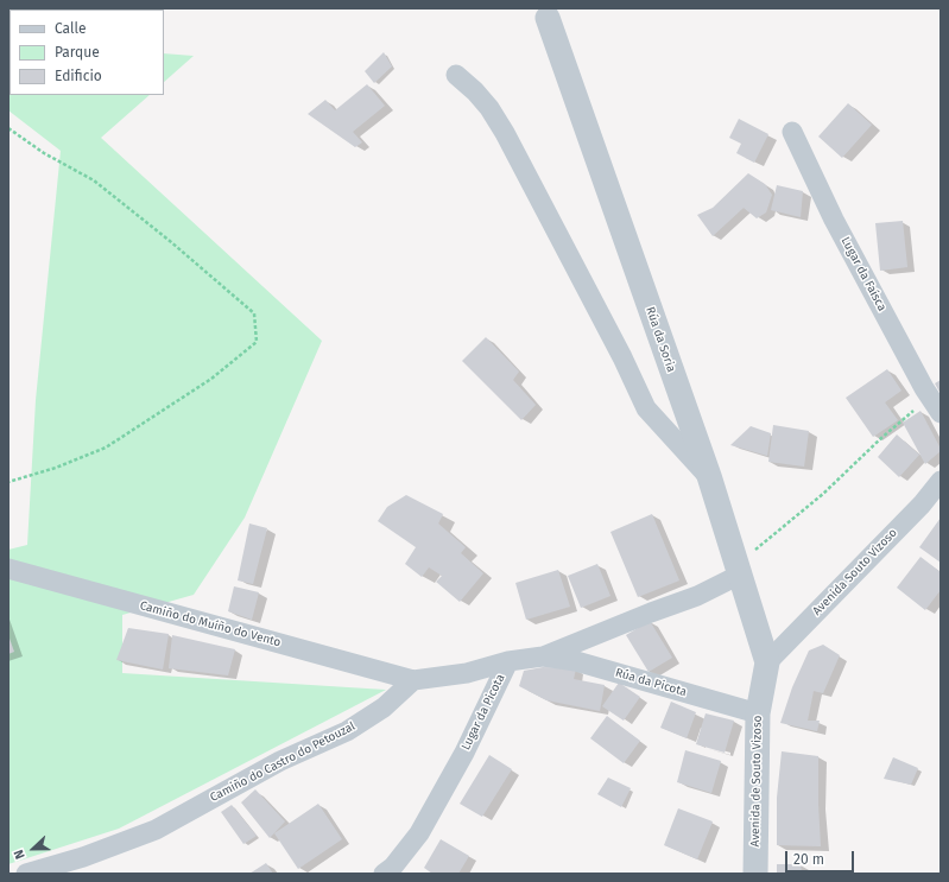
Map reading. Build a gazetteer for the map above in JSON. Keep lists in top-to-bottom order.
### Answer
{
  "streets": {
    "street": [
      "Lugar da Faísca",
      "Rúa da Soria",
      "Avenida Souto Vizoso",
      "Camiño do Muíño do Vento",
      "Rúa da Picota",
      "Lugar da Picota",
      "Camiño do Castro do Petouzal",
      "Avenida de Souto Vizoso"
    ]
  },
  "crossings": [
    ["Rúa da Soria", "Avenida Souto Vizoso"],
    ["Rúa da Soria", "Lugar da Picota"],
    ["Rúa da Soria", "Avenida de Souto Vizoso"],
    ["Avenida Souto Vizoso", "Avenida de Souto Vizoso"],
    ["Camiño do Muíño do Vento", "Camiño do Castro do Petouzal"],
    ["Rúa da Picota", "Lugar da Picota"],
    ["Rúa da Picota", "Avenida de Souto Vizoso"]
  ],
  "legend": ["Calle", "Parque", "Edificio"],
  "scale_bar": "20 m",
  "north": "left"
}
